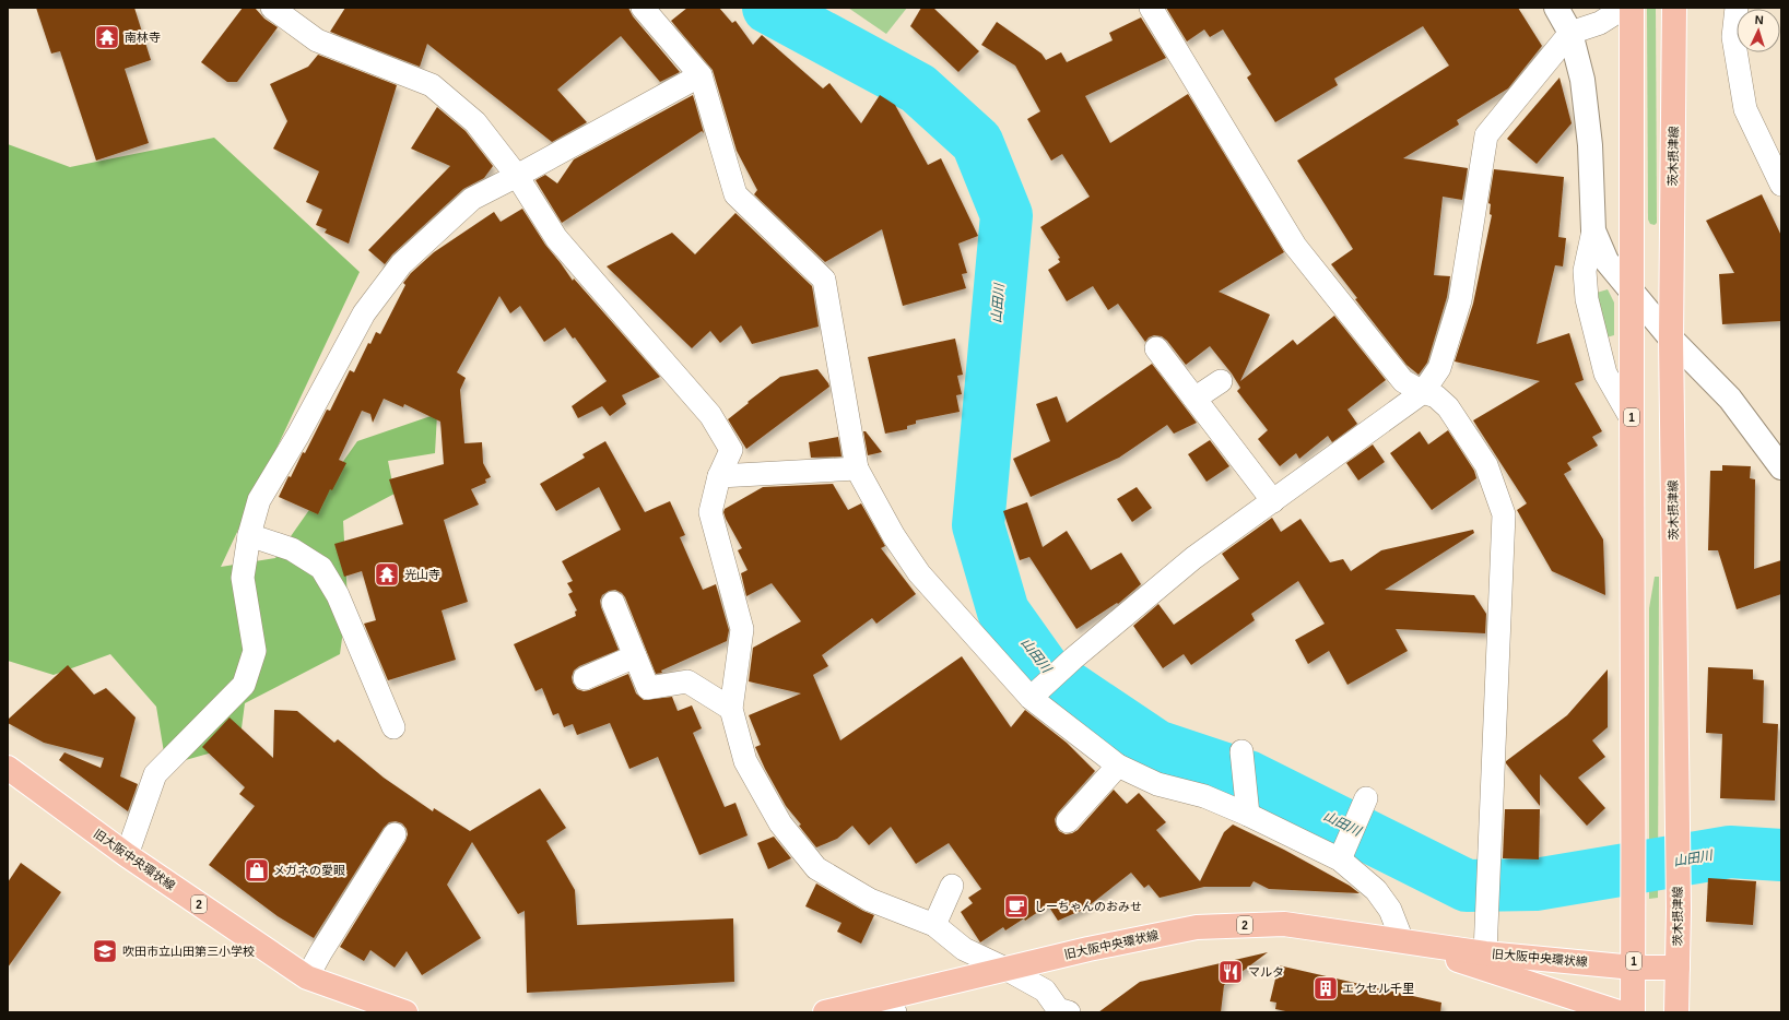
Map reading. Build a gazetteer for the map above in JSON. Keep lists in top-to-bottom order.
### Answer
{
  "streets": {
    "main road": [
      "茨木摂津線",
      "1",
      "旧大阪中央環状線",
      "2"
    ]
  },
  "crossings": [
    ["茨木摂津線", "旧大阪中央環状線"],
    ["1", "旧大阪中央環状線"]
  ],
  "water": ["山田川"],
  "places": {
    "temple": ["南林寺", "光山寺"],
    "shop": ["メガネの愛眼"],
    "cafe": ["しーちゃんのおみせ"],
    "school or university": ["吹田市立山田第三小学校"],
    "restaurant": ["マルタ"],
    "building": ["エクセル千里"]
  },
  "north": "top"
}
